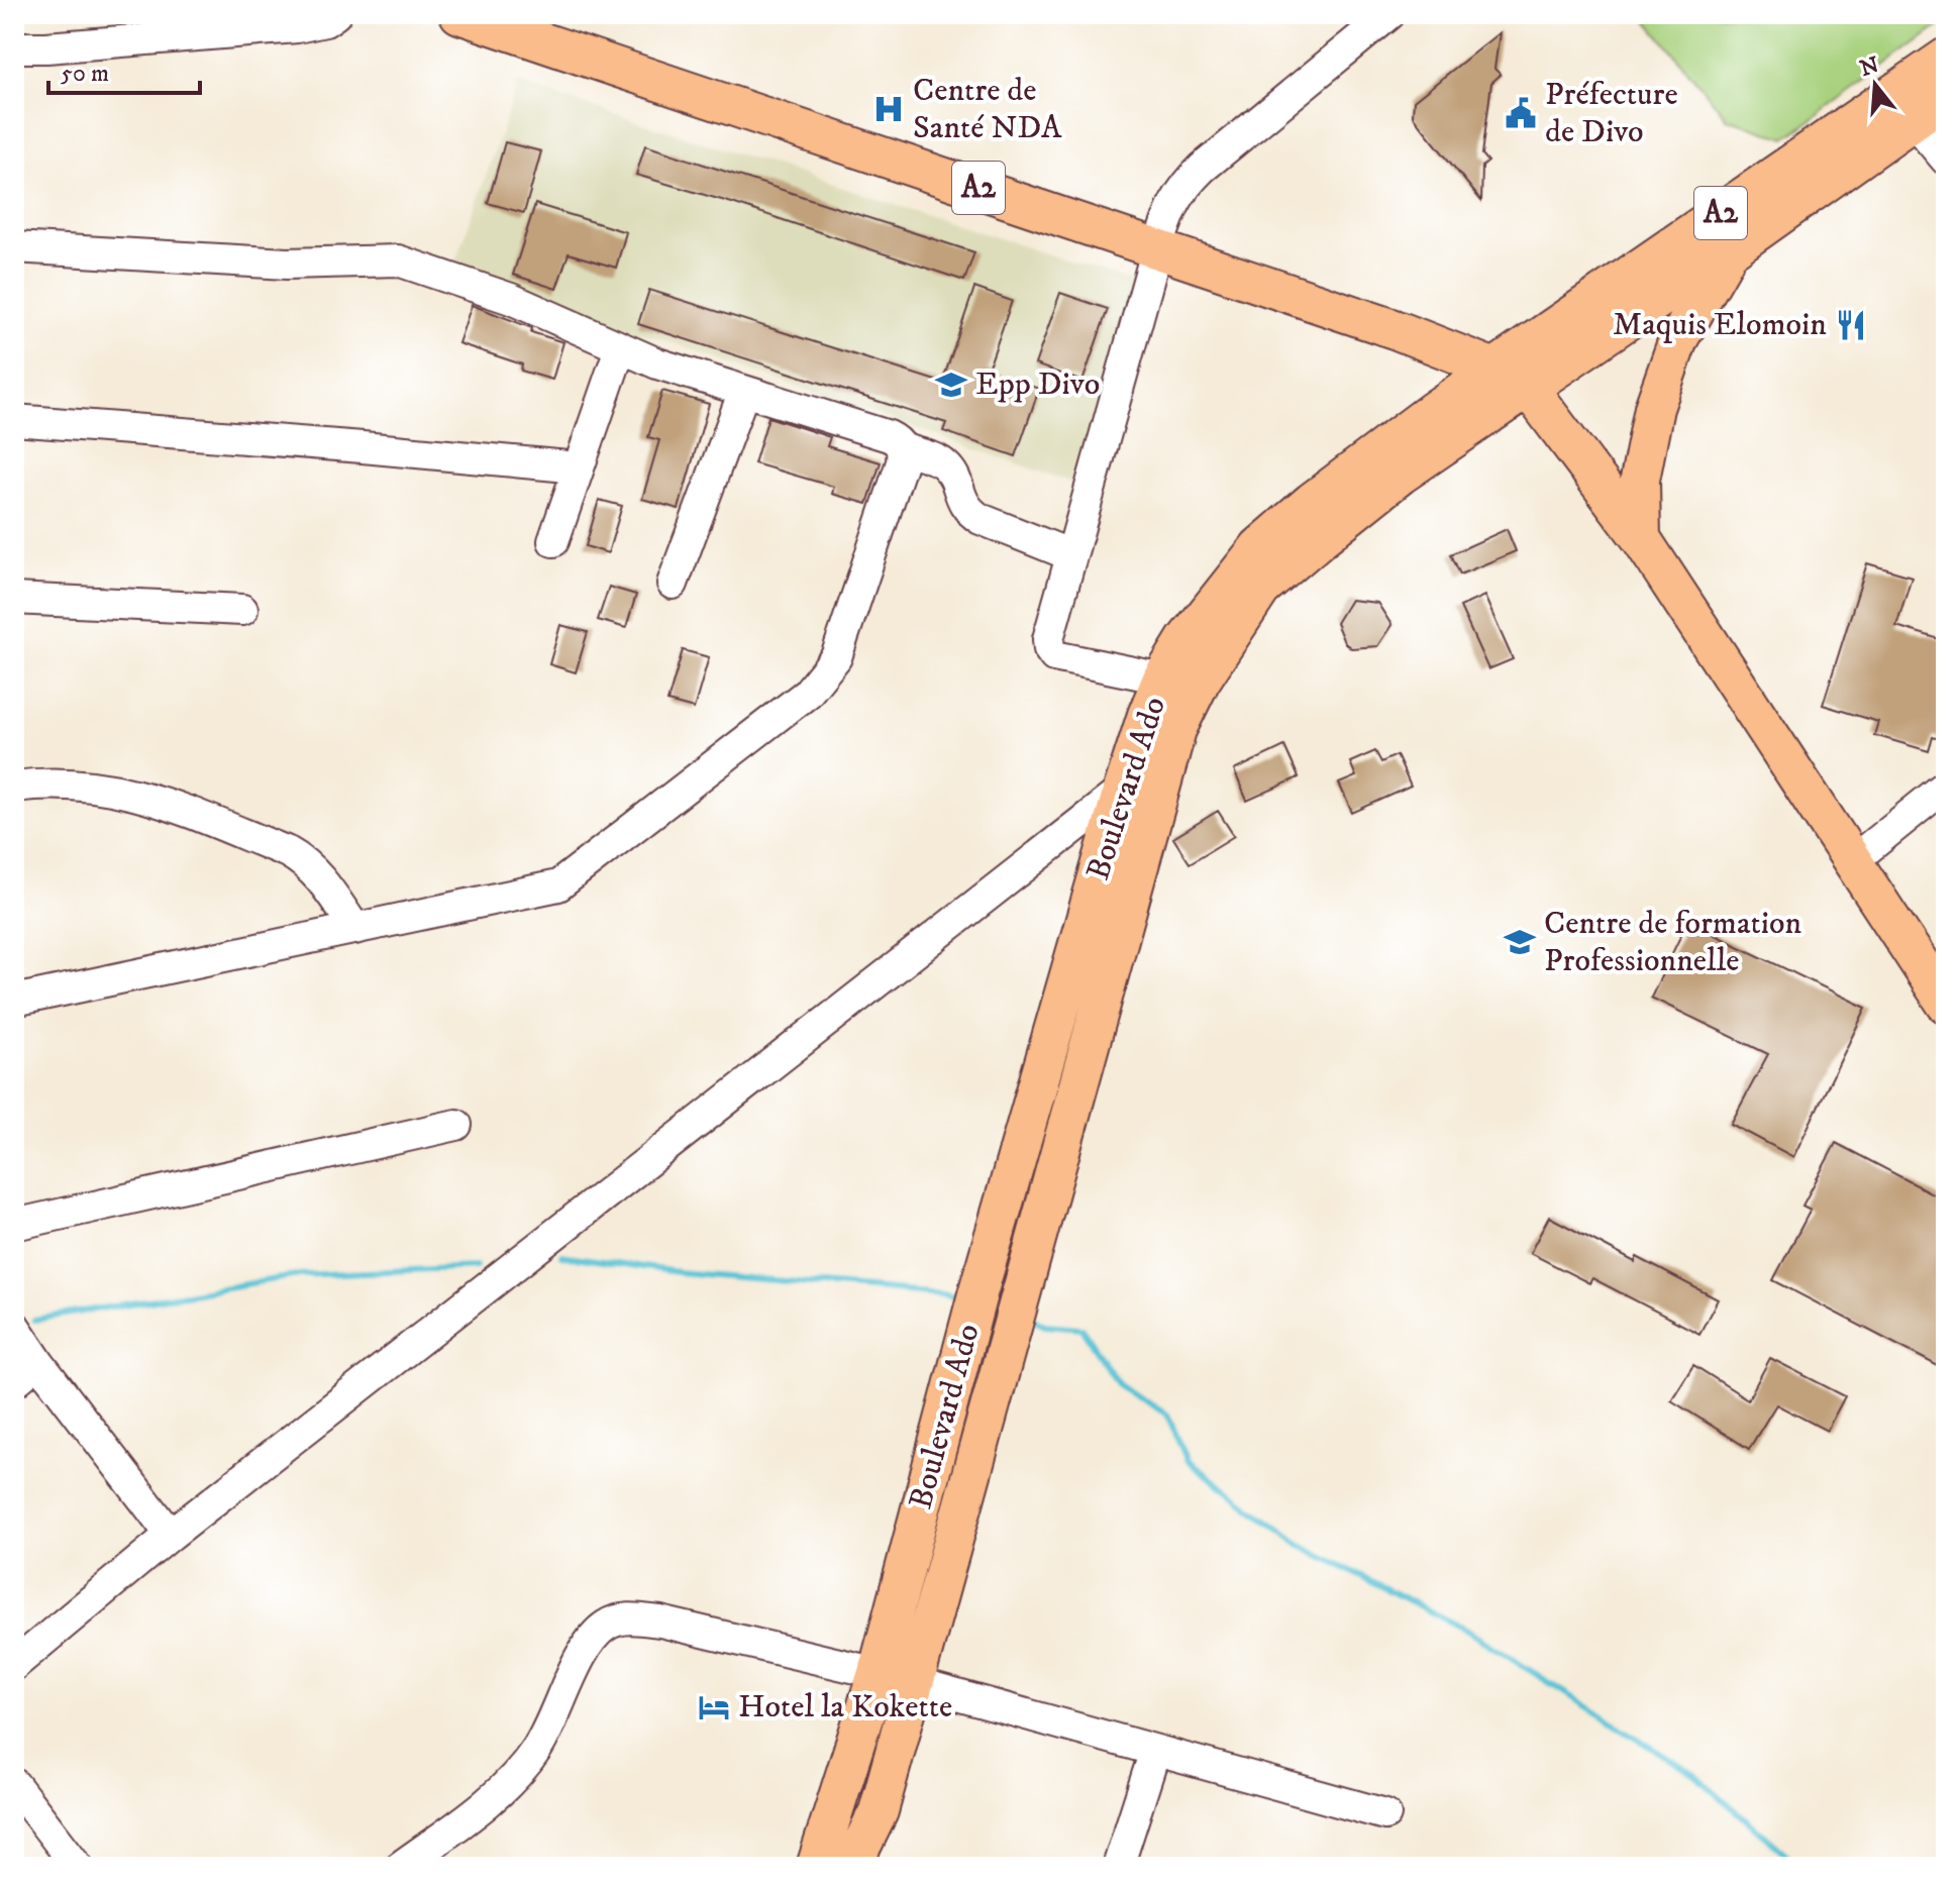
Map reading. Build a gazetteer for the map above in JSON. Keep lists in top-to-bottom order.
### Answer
{
  "streets": {
    "main road": ["A2", "Boulevard Ado"]
  },
  "crossings": [
    ["A2", "Boulevard Ado"]
  ],
  "places": {
    "hospital": ["Centre de Santé NDA"],
    "public building": ["Préfecture de Divo"],
    "restaurant": ["Maquis Elomoin"],
    "school or university": ["Epp Divo", "Centre de formation Professionnelle"],
    "hotel": ["Hotel la Kokette"]
  },
  "scale_bar": "50 m",
  "north": "top"
}
